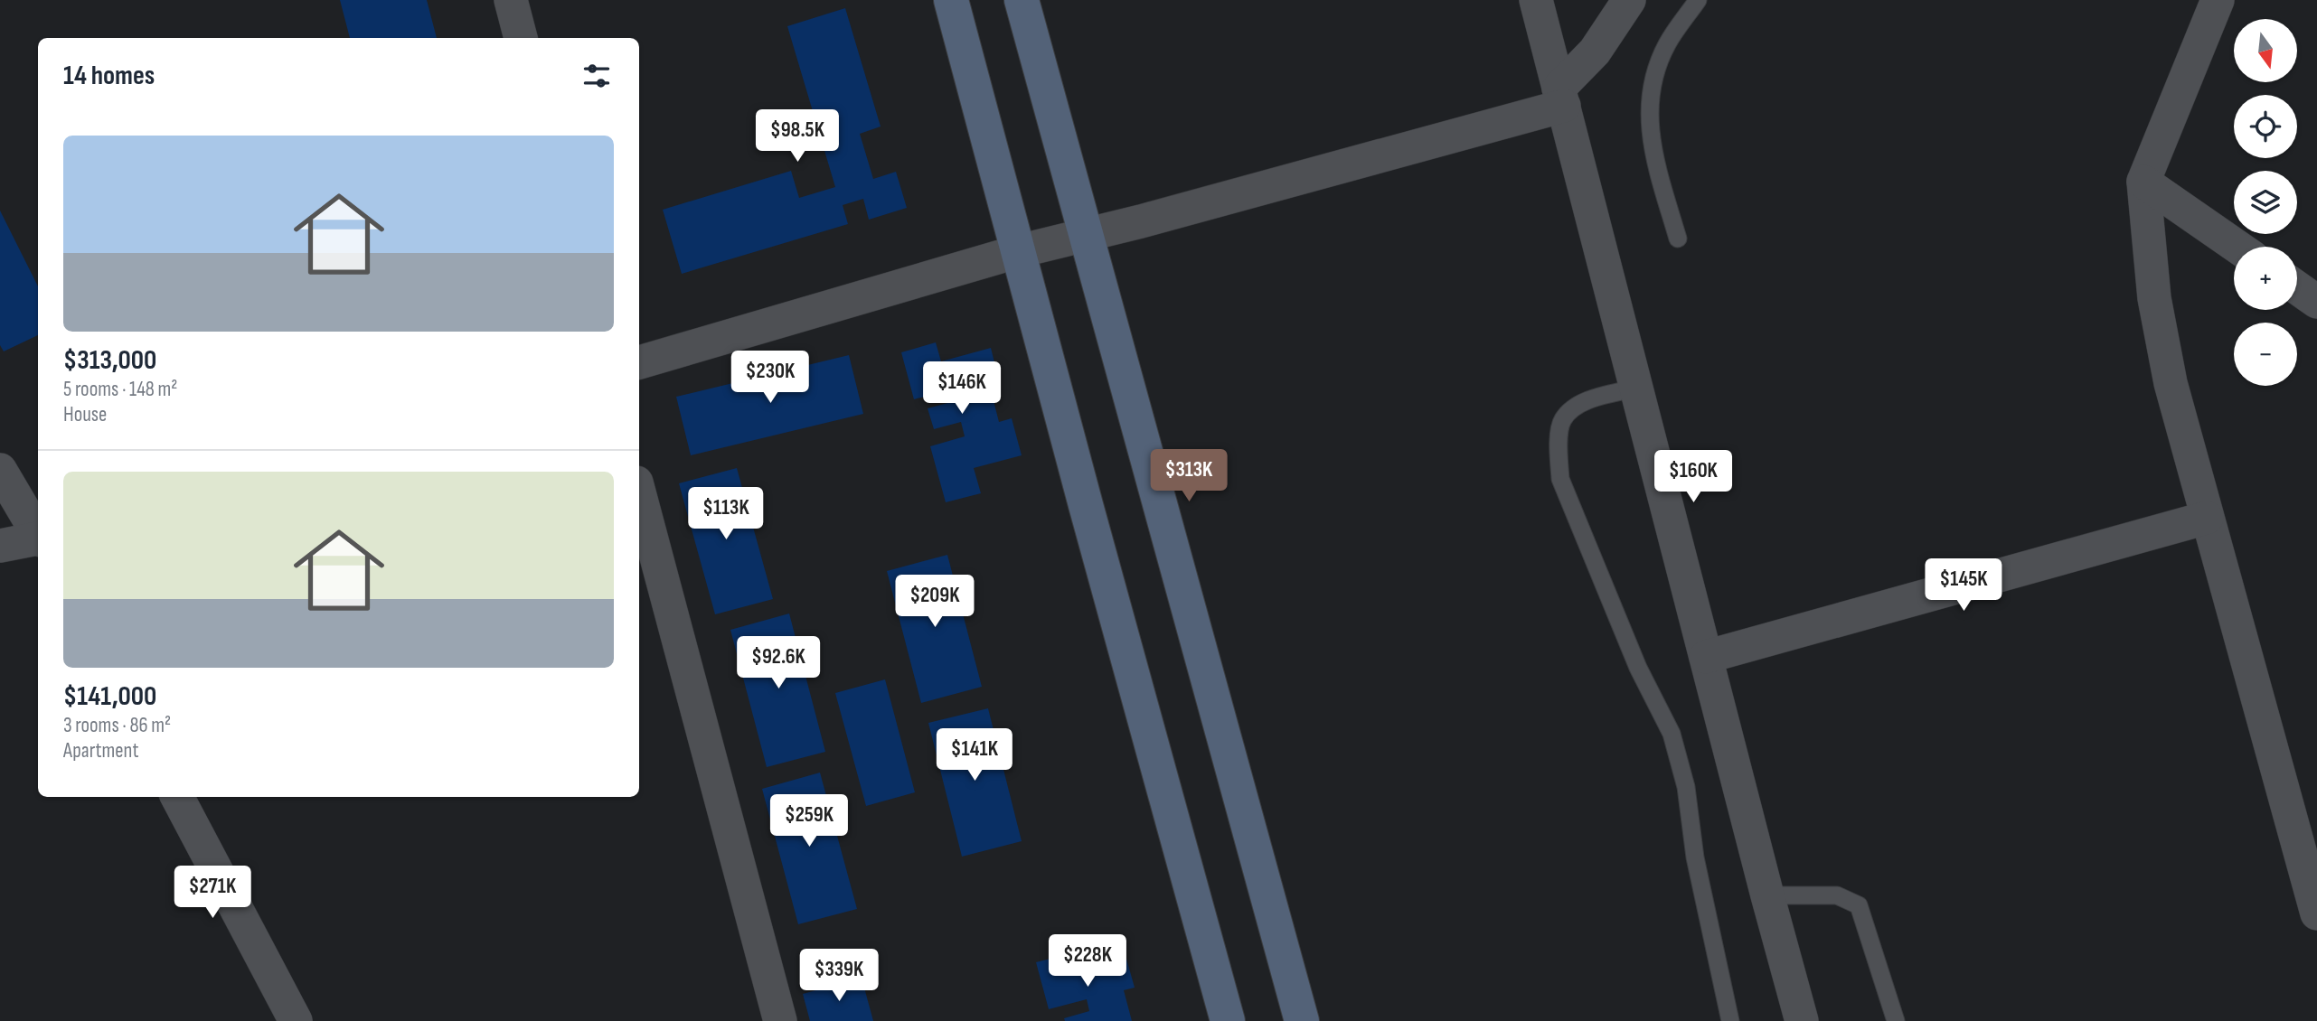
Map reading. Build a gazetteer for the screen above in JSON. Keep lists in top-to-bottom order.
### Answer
{
  "north": "bottom",
  "page": {
    "map_buttons": ["+", "−"],
    "heading": "14 homes",
    "price": [
      "$98.5K",
      "$230K",
      "$146K",
      "$313K",
      "$160K",
      "$113K",
      "$145K",
      "$209K",
      "$92.6K",
      "$141K",
      "$259K",
      "$271K",
      "$228K",
      "$339K"
    ],
    "list": [
      {
        "name": "$313,000",
        "note": "5 rooms · 148 m² · House"
      },
      {
        "name": "$141,000",
        "note": "3 rooms · 86 m² · Apartment"
      }
    ]
  }
}
